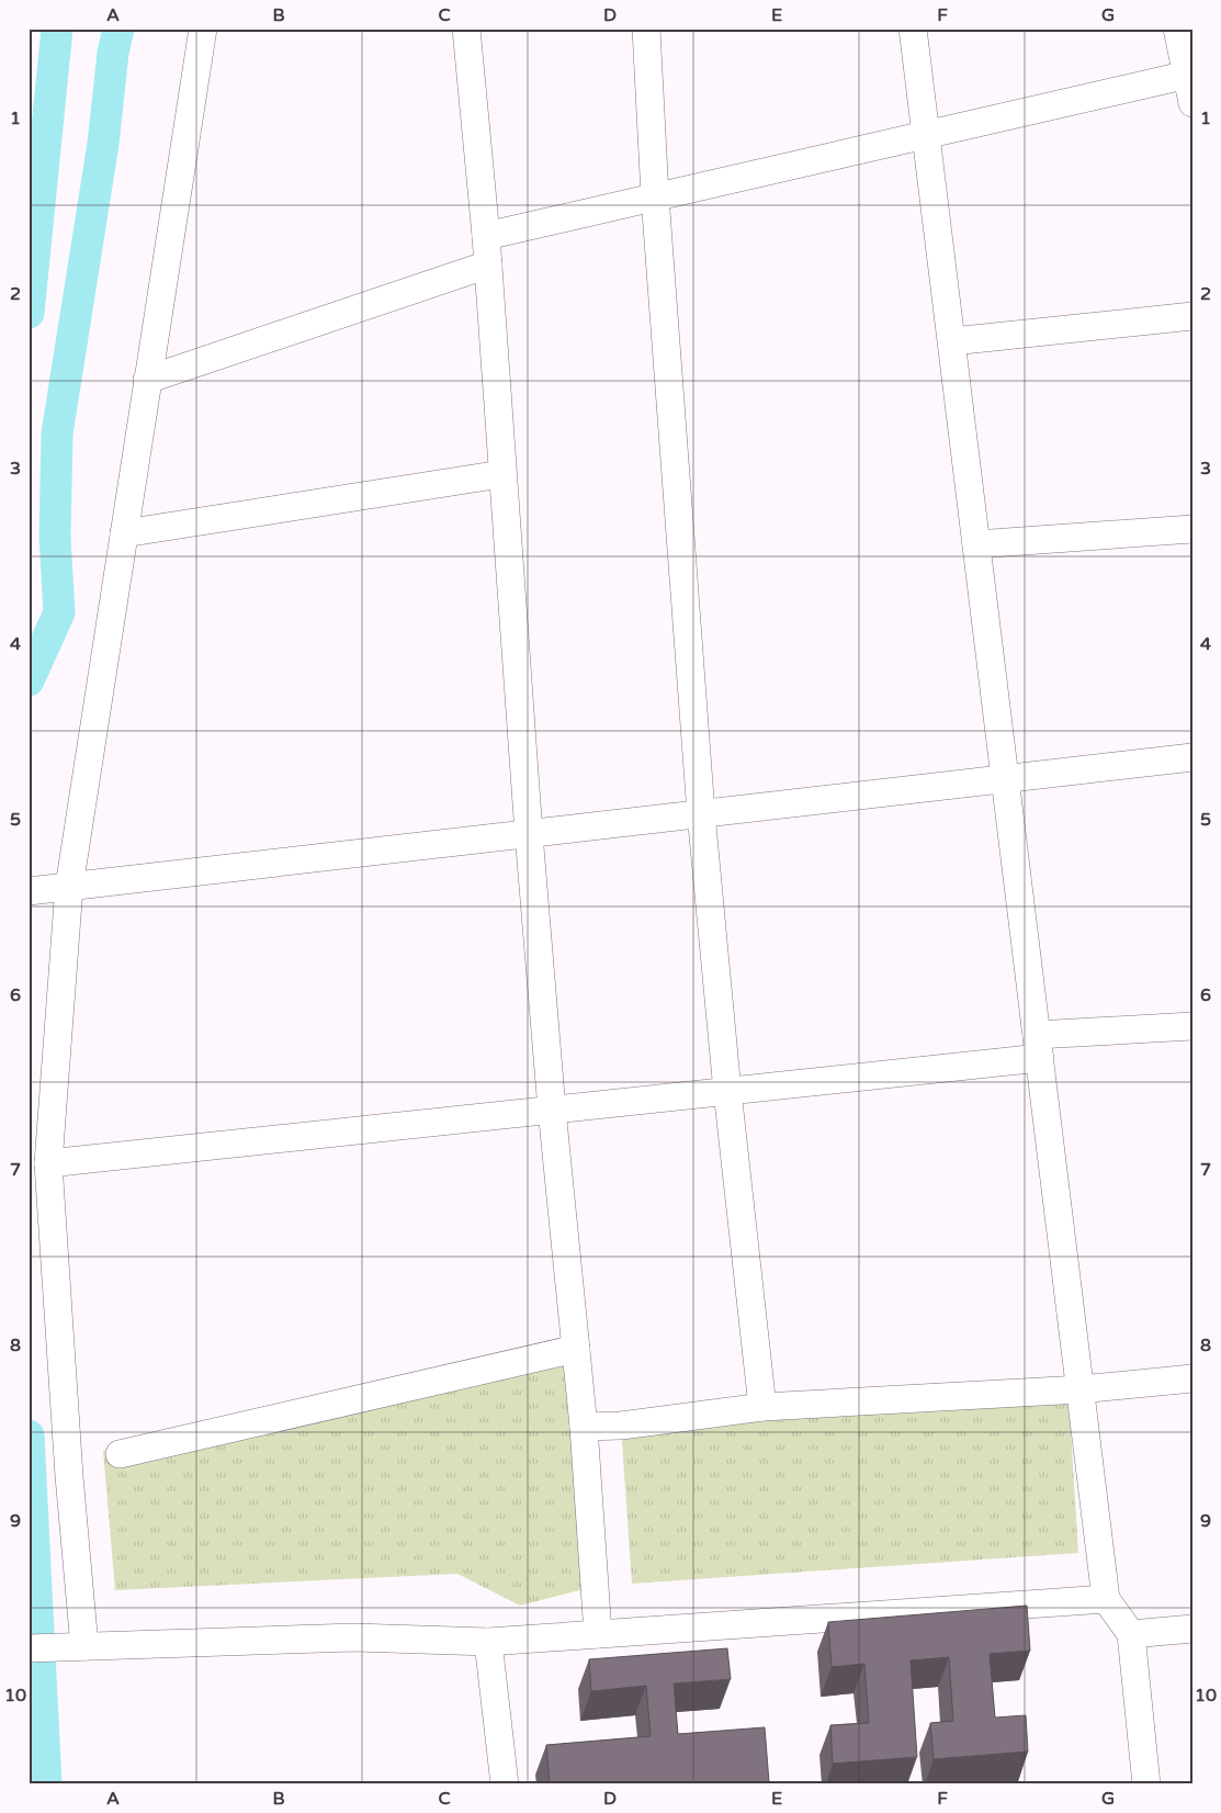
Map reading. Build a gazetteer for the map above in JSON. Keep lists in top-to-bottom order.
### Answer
{
  "grid": {
    "columns": [
      "A",
      "B",
      "C",
      "D",
      "E",
      "F",
      "G"
    ],
    "rows": [
      "1",
      "2",
      "3",
      "4",
      "5",
      "6",
      "7",
      "8",
      "9",
      "10"
    ]
  }
}
